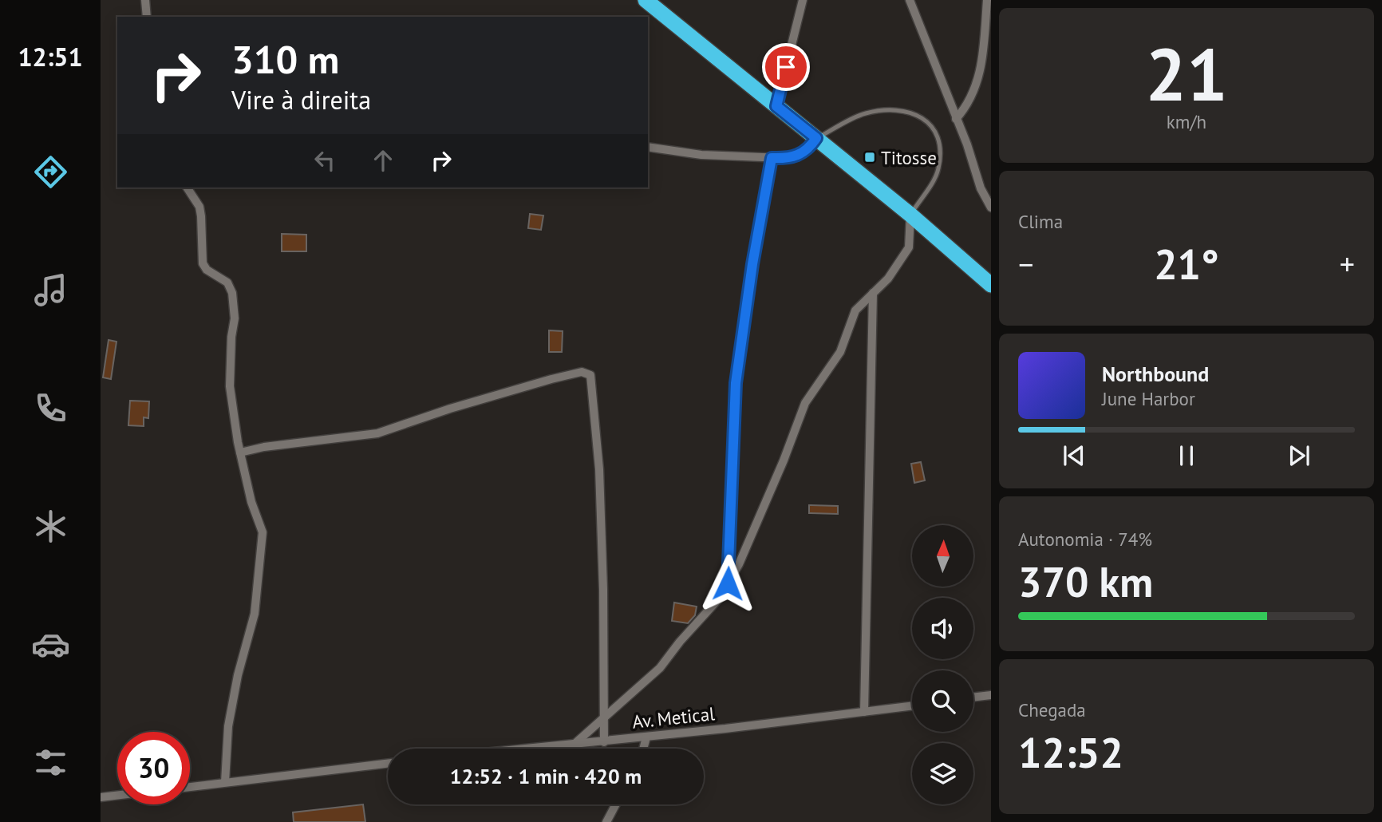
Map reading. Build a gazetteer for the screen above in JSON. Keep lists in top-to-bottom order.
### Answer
{
  "streets": {
    "street": ["Av. Metical"]
  },
  "places": {
    "transit": ["Titosse"]
  },
  "north": "top",
  "page": {
    "tabs": "12:51",
    "tile": [
      ["21", "km/h"],
      "Clima",
      ["Autonomia · 74%", "370 km"],
      ["Chegada", "12:52"]
    ],
    "turn": ["310 m", "Vire à direita"],
    "heat": ["−", "21°", "+"],
    "song": ["Northbound", "June Harbor"],
    "limit": "30",
    "trip": "12:52 · 1 min · 420 m"
  }
}
